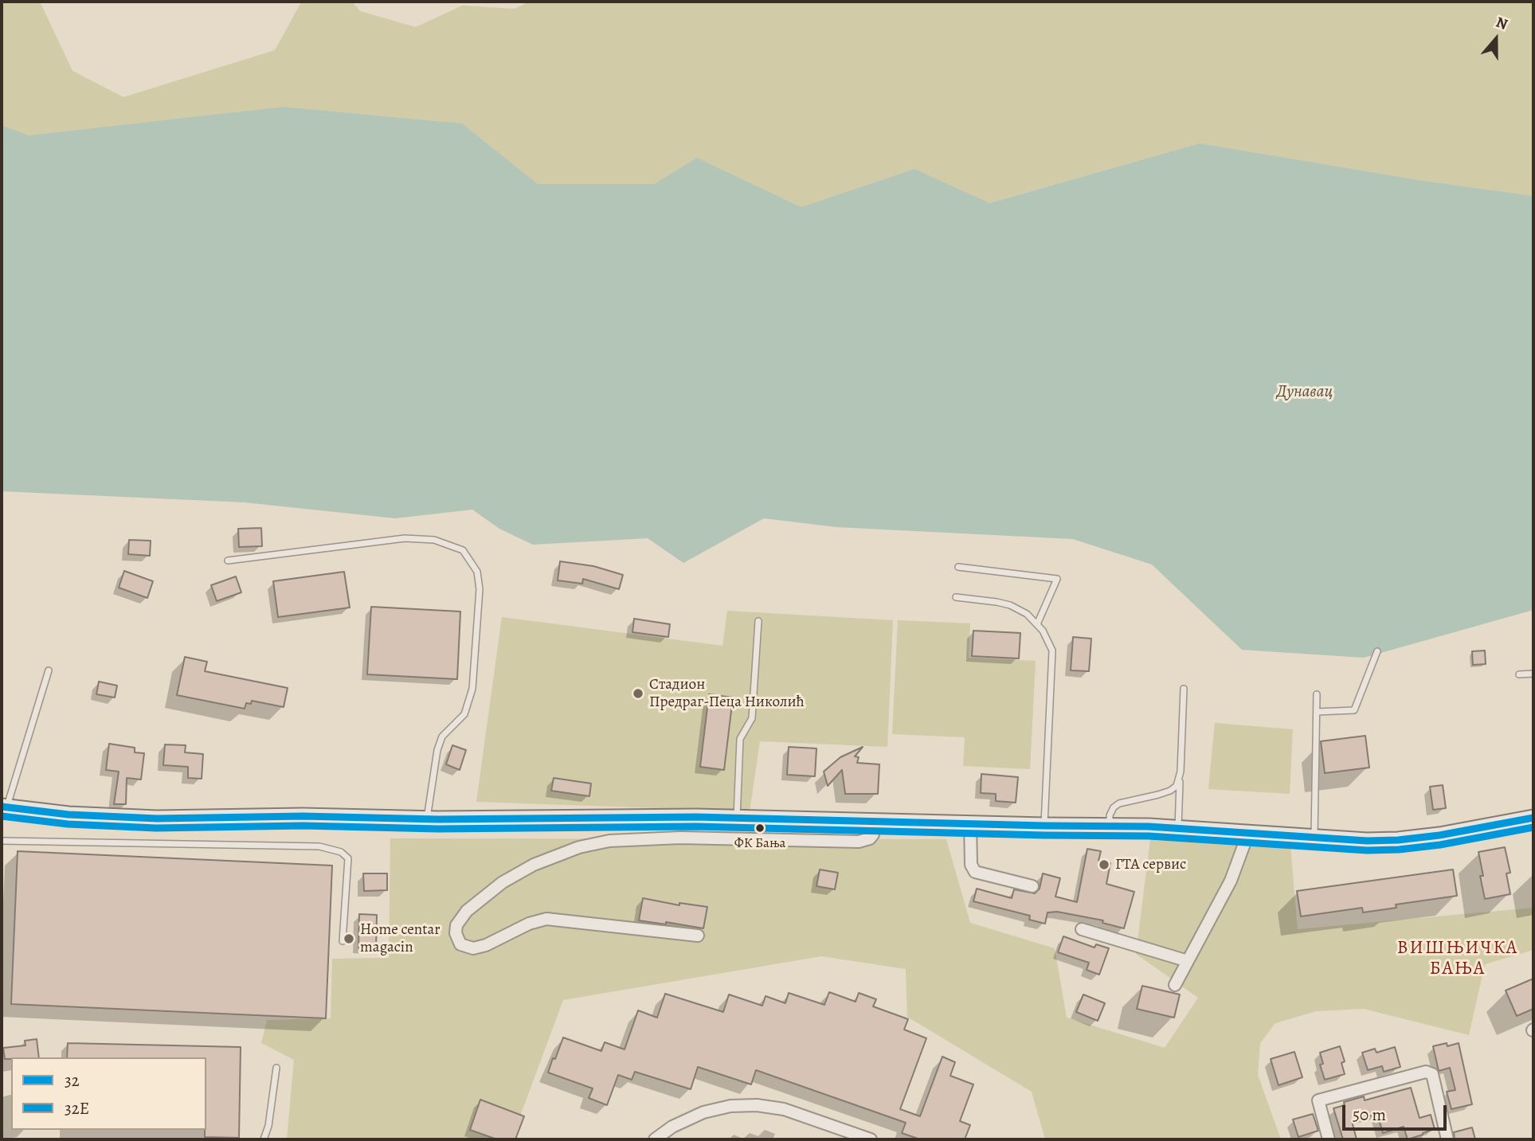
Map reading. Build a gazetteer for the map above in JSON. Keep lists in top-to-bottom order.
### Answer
{
  "districts": ["ВИШЊИЧКА БАЊА"],
  "water": ["Дунавац"],
  "places": [
    "Стадион Предраг-Пеца Николић",
    "ФК Бања",
    "ГТА сервис",
    "Home centar magacin"
  ],
  "lines": ["transit line 32", "transit line 32E"],
  "legend": ["32", "32E"],
  "scale_bar": "50 m",
  "north": "top"
}
